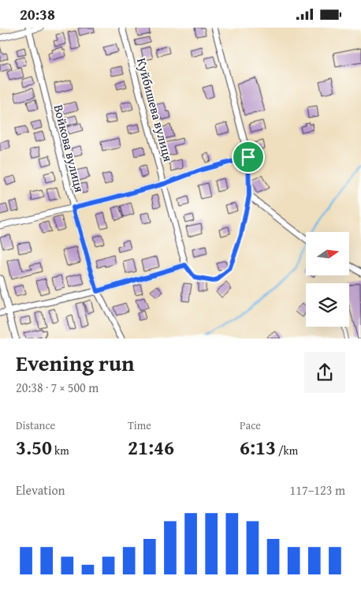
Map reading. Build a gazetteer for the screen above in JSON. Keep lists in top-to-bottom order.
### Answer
{
  "streets": {
    "street": ["Куйбишева вулиця", "Войкова вулиця"]
  },
  "north": "right",
  "page": {
    "status": "20:38",
    "heading": ["Evening run", "20:38 · 7 × 500 m"],
    "stats": [
      ["Distance", "3.50 km"],
      ["Time", "21:46"],
      ["Pace", "6:13 /km"]
    ],
    "chart": ["Elevation", "117–123 m"]
  }
}
